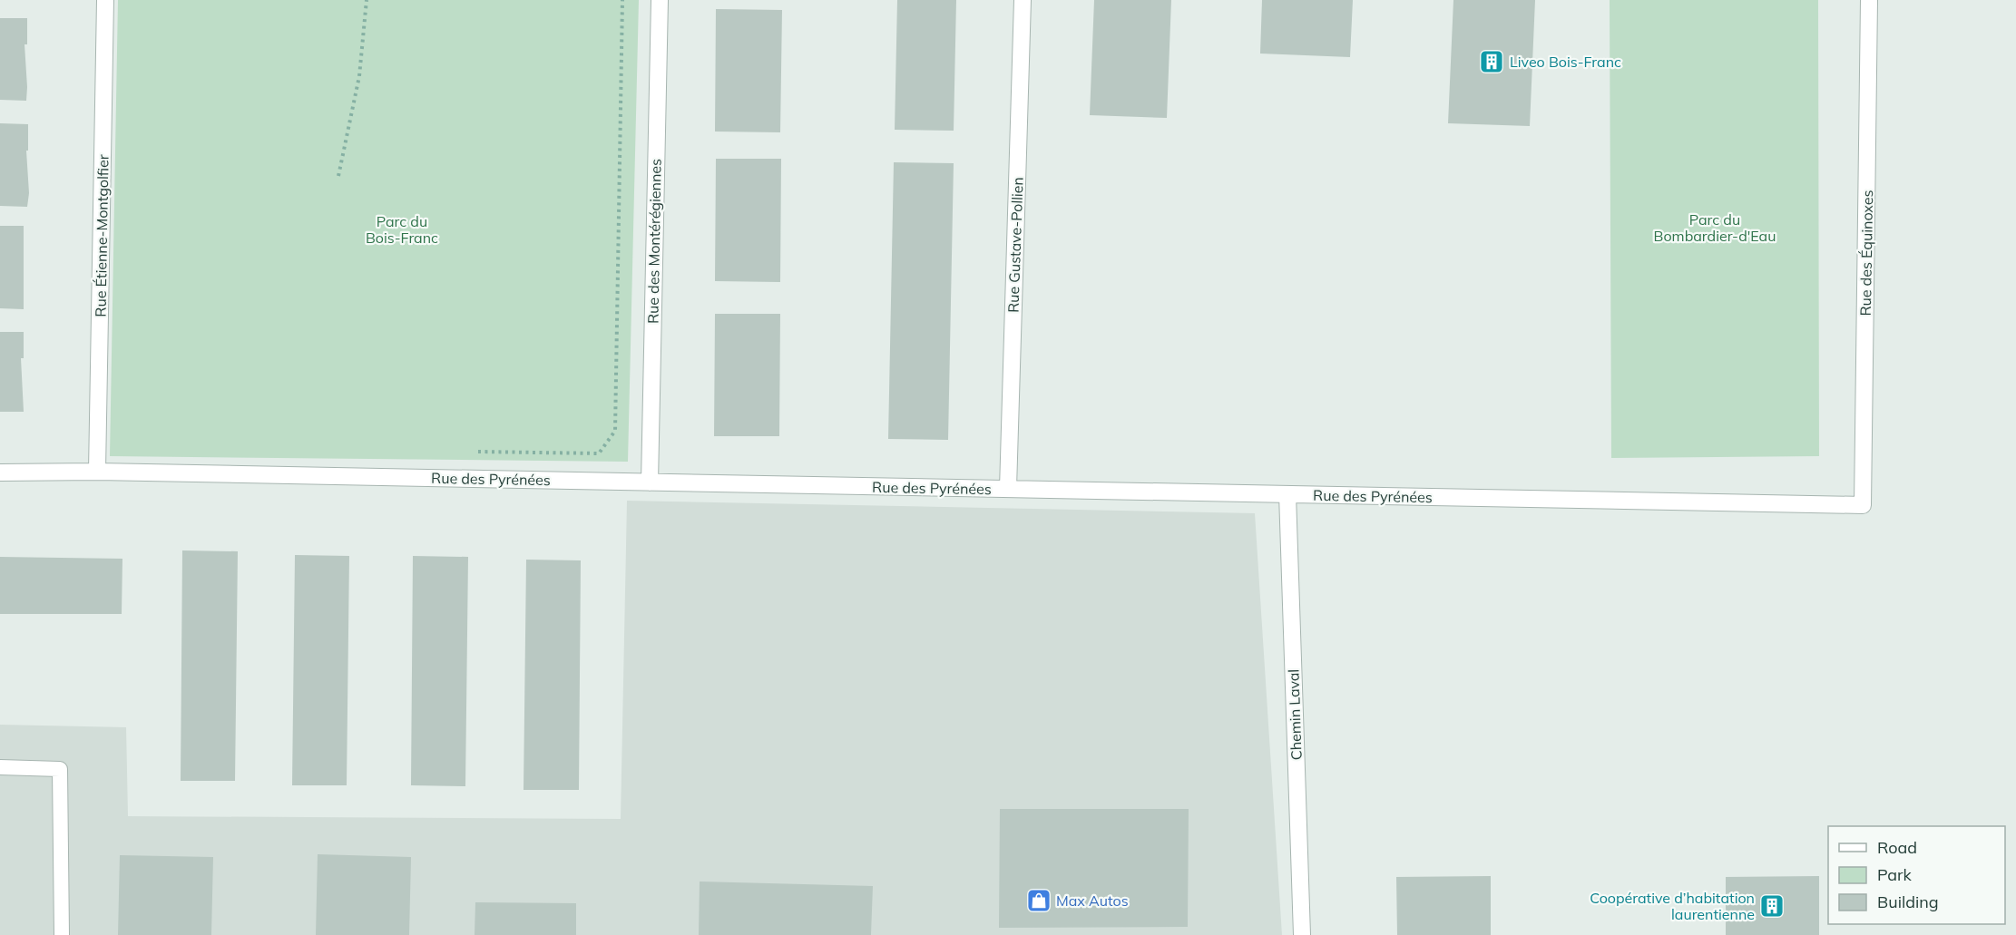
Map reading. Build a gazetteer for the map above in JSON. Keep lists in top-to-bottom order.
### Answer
{
  "streets": {
    "street": [
      "Rue Étienne-Montgolfier",
      "Rue des Montérégiennes",
      "Rue Gustave-Pollien",
      "Rue des Équinoxes",
      "Rue des Pyrénées",
      "Chemin Laval"
    ]
  },
  "crossings": [
    ["Rue Étienne-Montgolfier", "Rue des Pyrénées"],
    ["Rue des Montérégiennes", "Rue des Pyrénées"],
    ["Rue Gustave-Pollien", "Rue des Pyrénées"],
    ["Rue des Équinoxes", "Rue des Pyrénées"],
    ["Rue des Pyrénées", "Chemin Laval"]
  ],
  "parks": ["Parc du Bombardier-d'Eau", "Parc du Bois-Franc"],
  "places": {
    "building": ["Liveo Bois-Franc", "Coopérative d’habitation laurentienne"],
    "shop": ["Max Autos"]
  },
  "legend": ["Road", "Park", "Building"]
}
